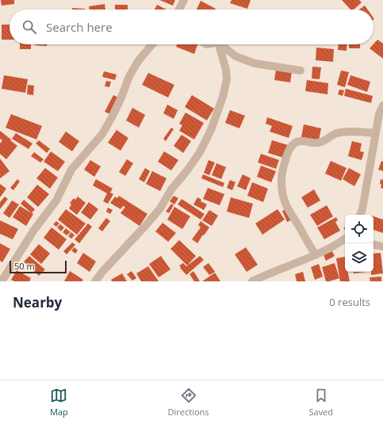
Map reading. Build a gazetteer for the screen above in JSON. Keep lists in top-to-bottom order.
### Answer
{
  "scale_bar": "50 m",
  "page": {
    "search": "Search here",
    "scale": "50 m",
    "heading": ["Nearby", "0 results"],
    "nav": ["Map", "Directions", "Saved"]
  }
}
